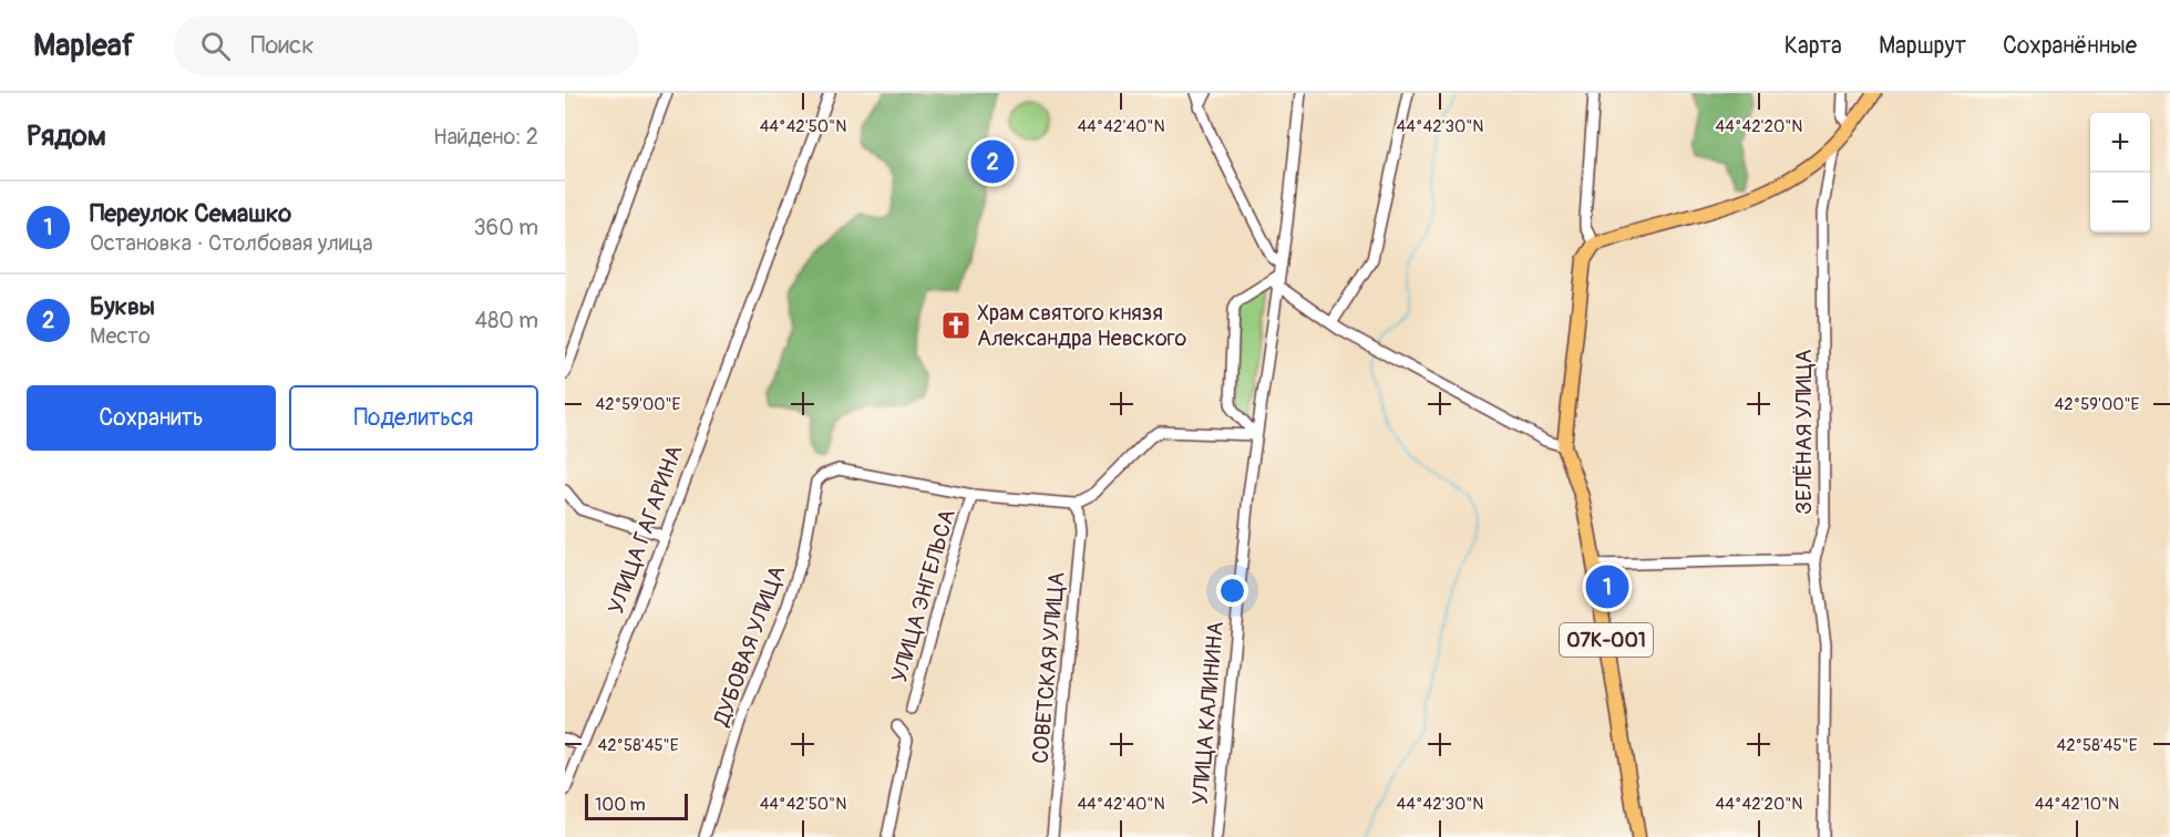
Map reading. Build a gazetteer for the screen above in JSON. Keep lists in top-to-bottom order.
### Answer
{
  "streets": {
    "main road": ["07К-001"],
    "street": [
      "ЗЕЛЁНАЯ УЛИЦА",
      "УЛИЦА ГАГАРИНА",
      "УЛИЦА ЭНГЕЛЬСА",
      "ДУБОВАЯ УЛИЦА",
      "СОВЕТСКАЯ УЛИЦА",
      "УЛИЦА КАЛИНИНА"
    ]
  },
  "crossings": [
    ["УЛИЦА ЭНГЕЛЬСА", "ДУБОВАЯ УЛИЦА"]
  ],
  "places": {
    "church": ["Храм святого князя Александра Невского"]
  },
  "scale_bar": "100 m",
  "page": {
    "header": "Mapleaf",
    "search": "Поиск",
    "nav": ["Карта", "Маршрут", "Сохранённые"],
    "heading": ["Рядом", "Найдено: 2"],
    "map_buttons": ["+", "−"],
    "pins": ["2", "1"],
    "list": [
      {
        "mark": "1",
        "name": "Переулок Семашко",
        "note": "Остановка · Столбовая улица",
        "value": "360 m"
      },
      {
        "mark": "2",
        "name": "Буквы",
        "note": "Место",
        "value": "480 m"
      }
    ],
    "buttons": ["Сохранить", "Поделиться"],
    "scale": "100 m"
  },
  "coordinates": [
    "44°42'50\"N",
    "44°42'40\"N",
    "44°42'30\"N",
    "44°42'20\"N",
    "42°59'00\"E",
    "42°58'45\"E",
    "44°42'10\"N"
  ]
}
